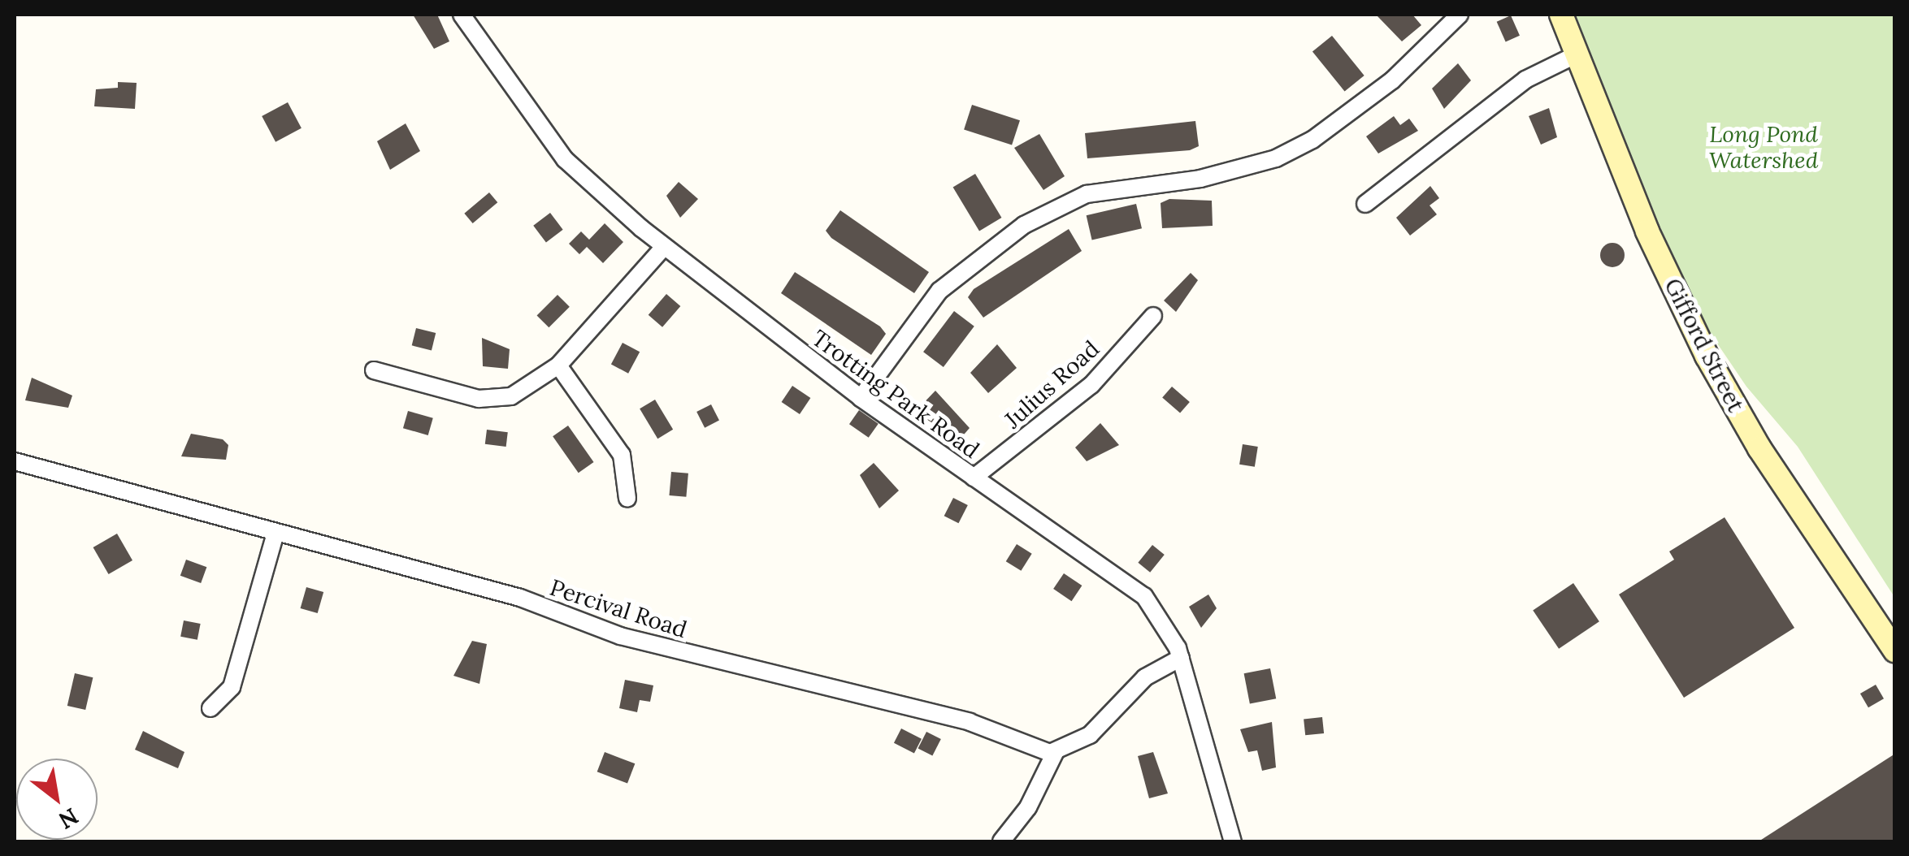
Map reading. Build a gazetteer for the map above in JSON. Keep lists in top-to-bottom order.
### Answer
{
  "streets": {
    "main road": ["Gifford Street"],
    "street": ["Julius Road", "Trotting Park Road", "Percival Road"]
  },
  "crossings": [
    ["Julius Road", "Trotting Park Road"]
  ],
  "parks": ["Long Pond Watershed"],
  "north": "bottom right"
}
